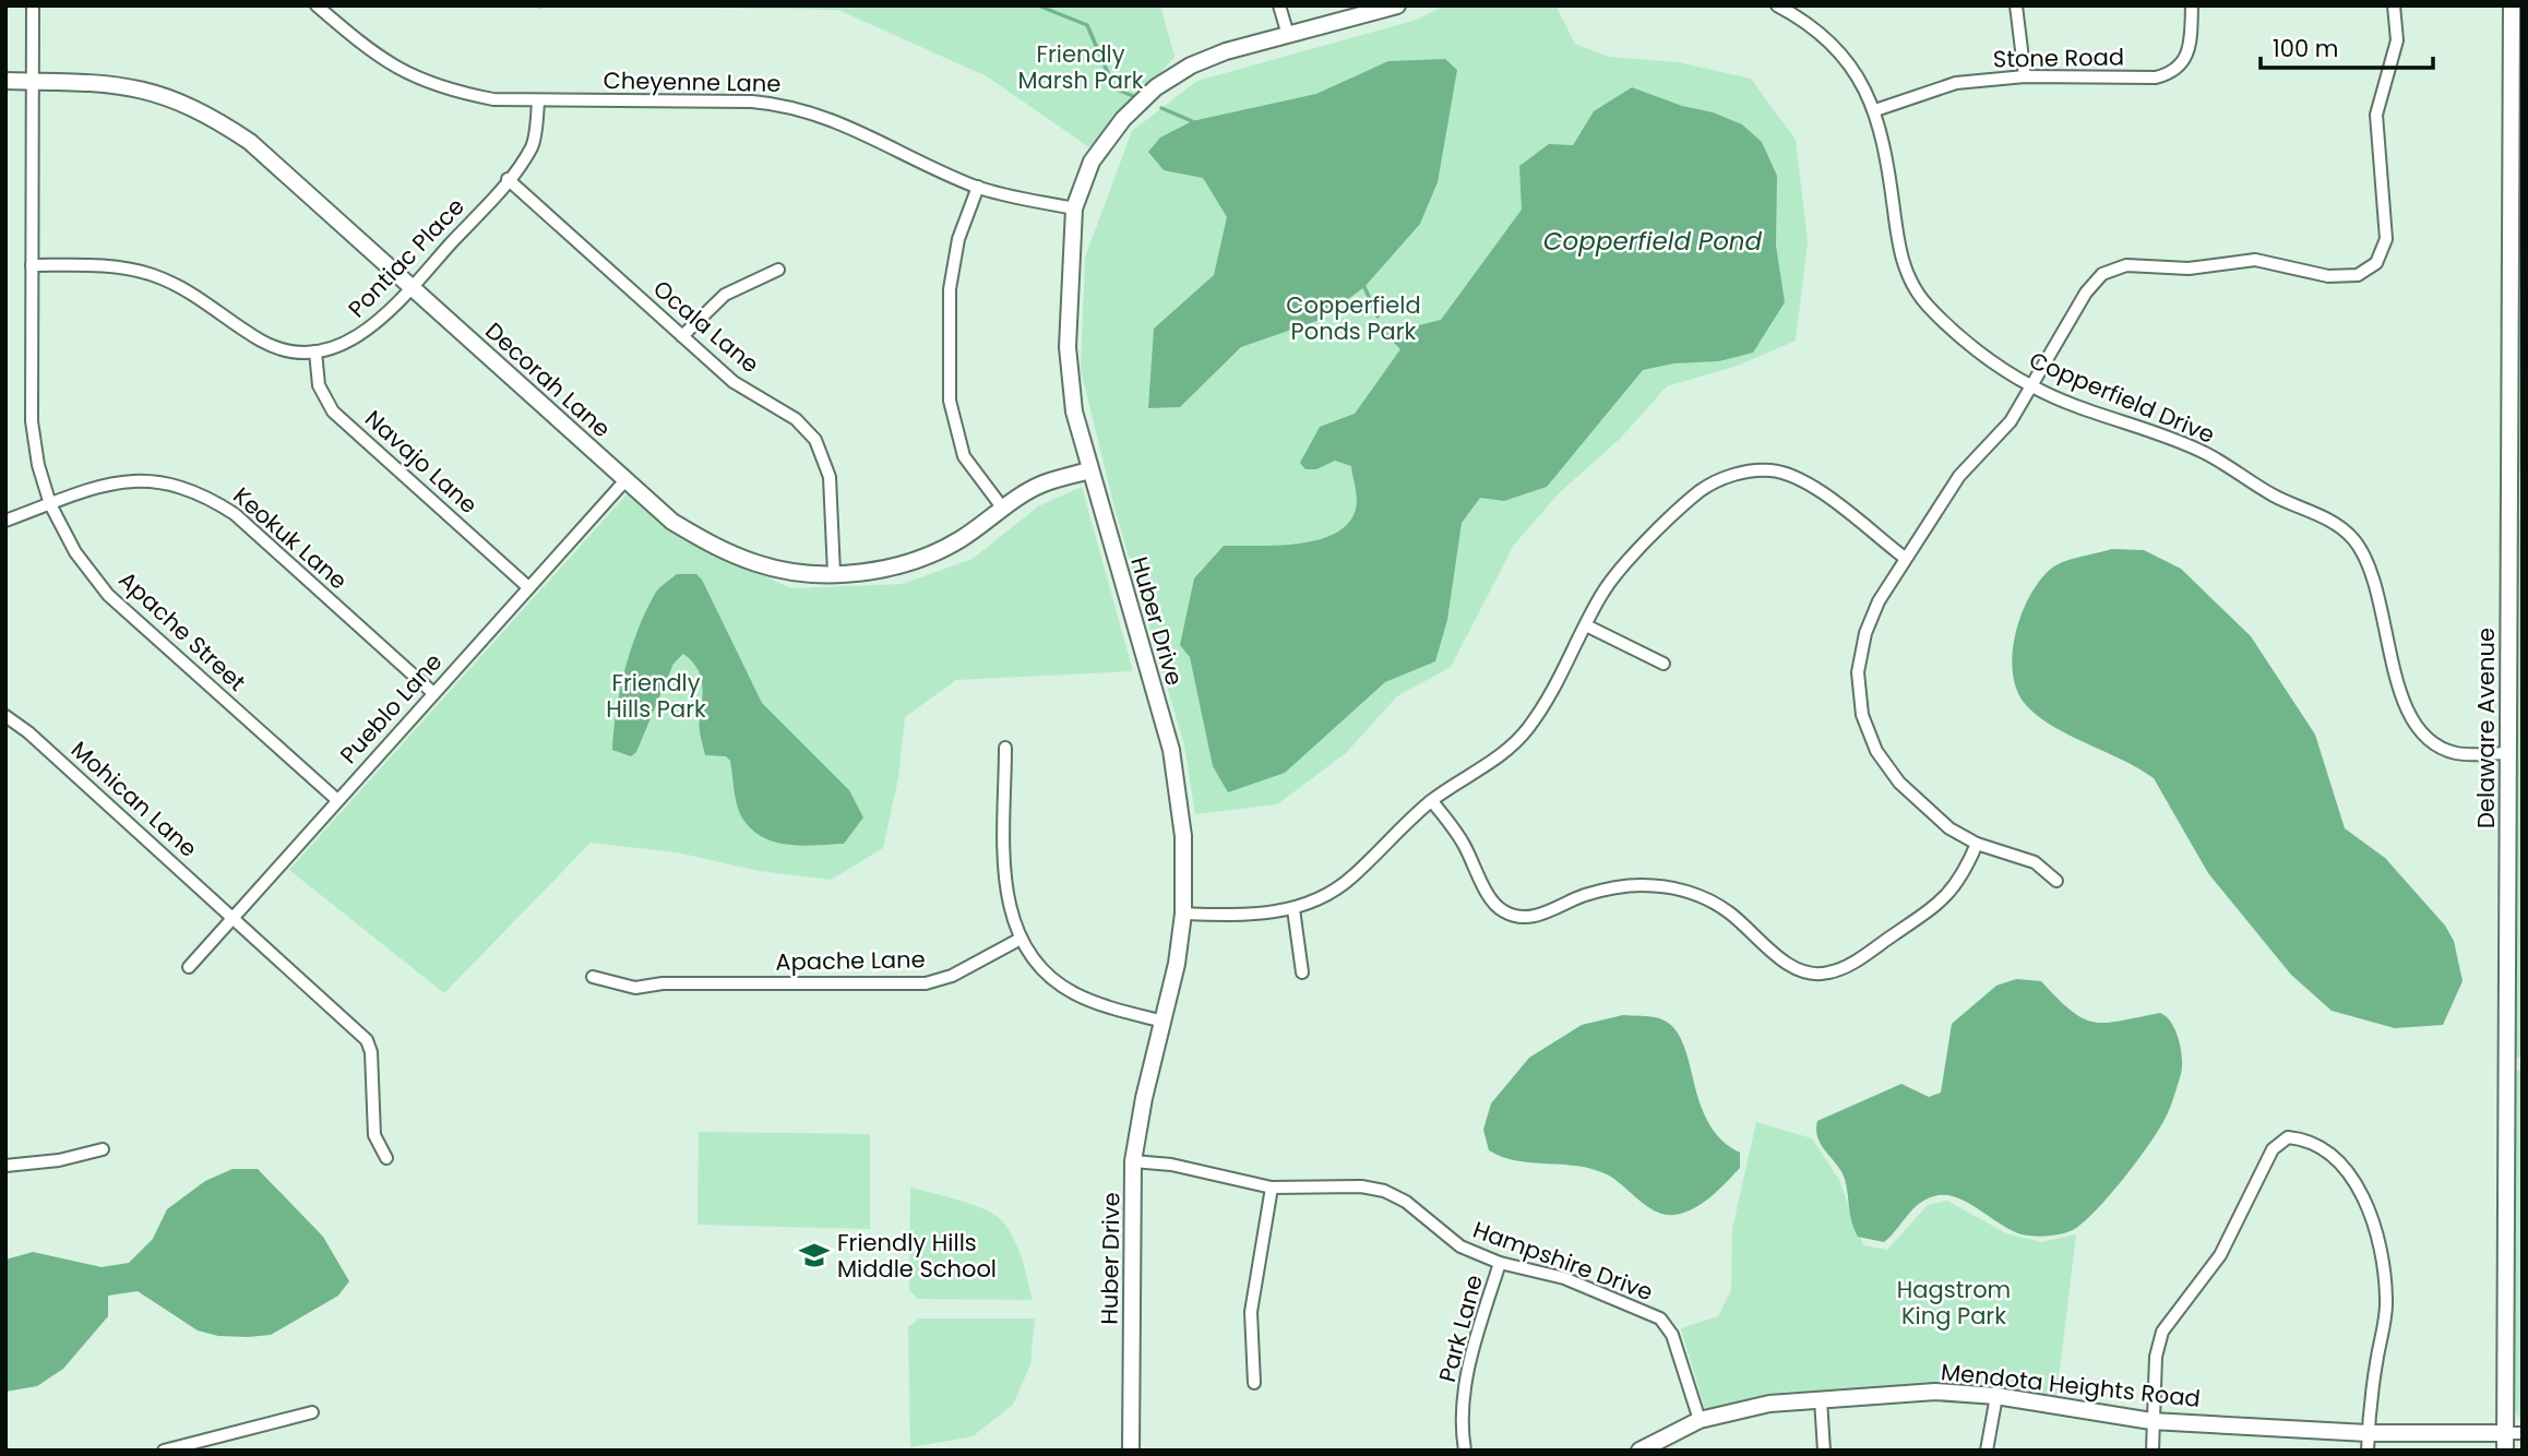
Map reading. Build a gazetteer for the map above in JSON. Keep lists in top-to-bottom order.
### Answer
{
  "streets": {
    "street": [
      "Stone Road",
      "Cheyenne Lane",
      "Pontiac Place",
      "Ocala Lane",
      "Decorah Lane",
      "Copperfield Drive",
      "Navajo Lane",
      "Keokuk Lane",
      "Huber Drive",
      "Apache Street",
      "Pueblo Lane",
      "Delaware Avenue",
      "Mohican Lane",
      "Apache Lane",
      "Hampshire Drive",
      "Park Lane",
      "Mendota Heights Road"
    ]
  },
  "crossings": [
    ["Stone Road", "Copperfield Drive"],
    ["Cheyenne Lane", "Pontiac Place"],
    ["Cheyenne Lane", "Huber Drive"],
    ["Pontiac Place", "Ocala Lane"],
    ["Pontiac Place", "Decorah Lane"],
    ["Pontiac Place", "Navajo Lane"],
    ["Pontiac Place", "Apache Street"],
    ["Ocala Lane", "Decorah Lane"],
    ["Decorah Lane", "Huber Drive"],
    ["Decorah Lane", "Apache Street"],
    ["Decorah Lane", "Pueblo Lane"],
    ["Copperfield Drive", "Delaware Avenue"],
    ["Navajo Lane", "Pueblo Lane"],
    ["Keokuk Lane", "Apache Street"],
    ["Keokuk Lane", "Pueblo Lane"],
    ["Huber Drive", "Hampshire Drive"],
    ["Apache Street", "Pueblo Lane"],
    ["Pueblo Lane", "Mohican Lane"],
    ["Delaware Avenue", "Mendota Heights Road"],
    ["Hampshire Drive", "Park Lane"],
    ["Hampshire Drive", "Mendota Heights Road"]
  ],
  "water": ["Copperfield Pond"],
  "parks": [
    "Friendly Marsh Park",
    "Copperfield Ponds Park",
    "Friendly Hills Park",
    "Hagstrom King Park"
  ],
  "places": {
    "school or university": ["Friendly Hills Middle School"]
  },
  "scale_bar": "100 m"
}
